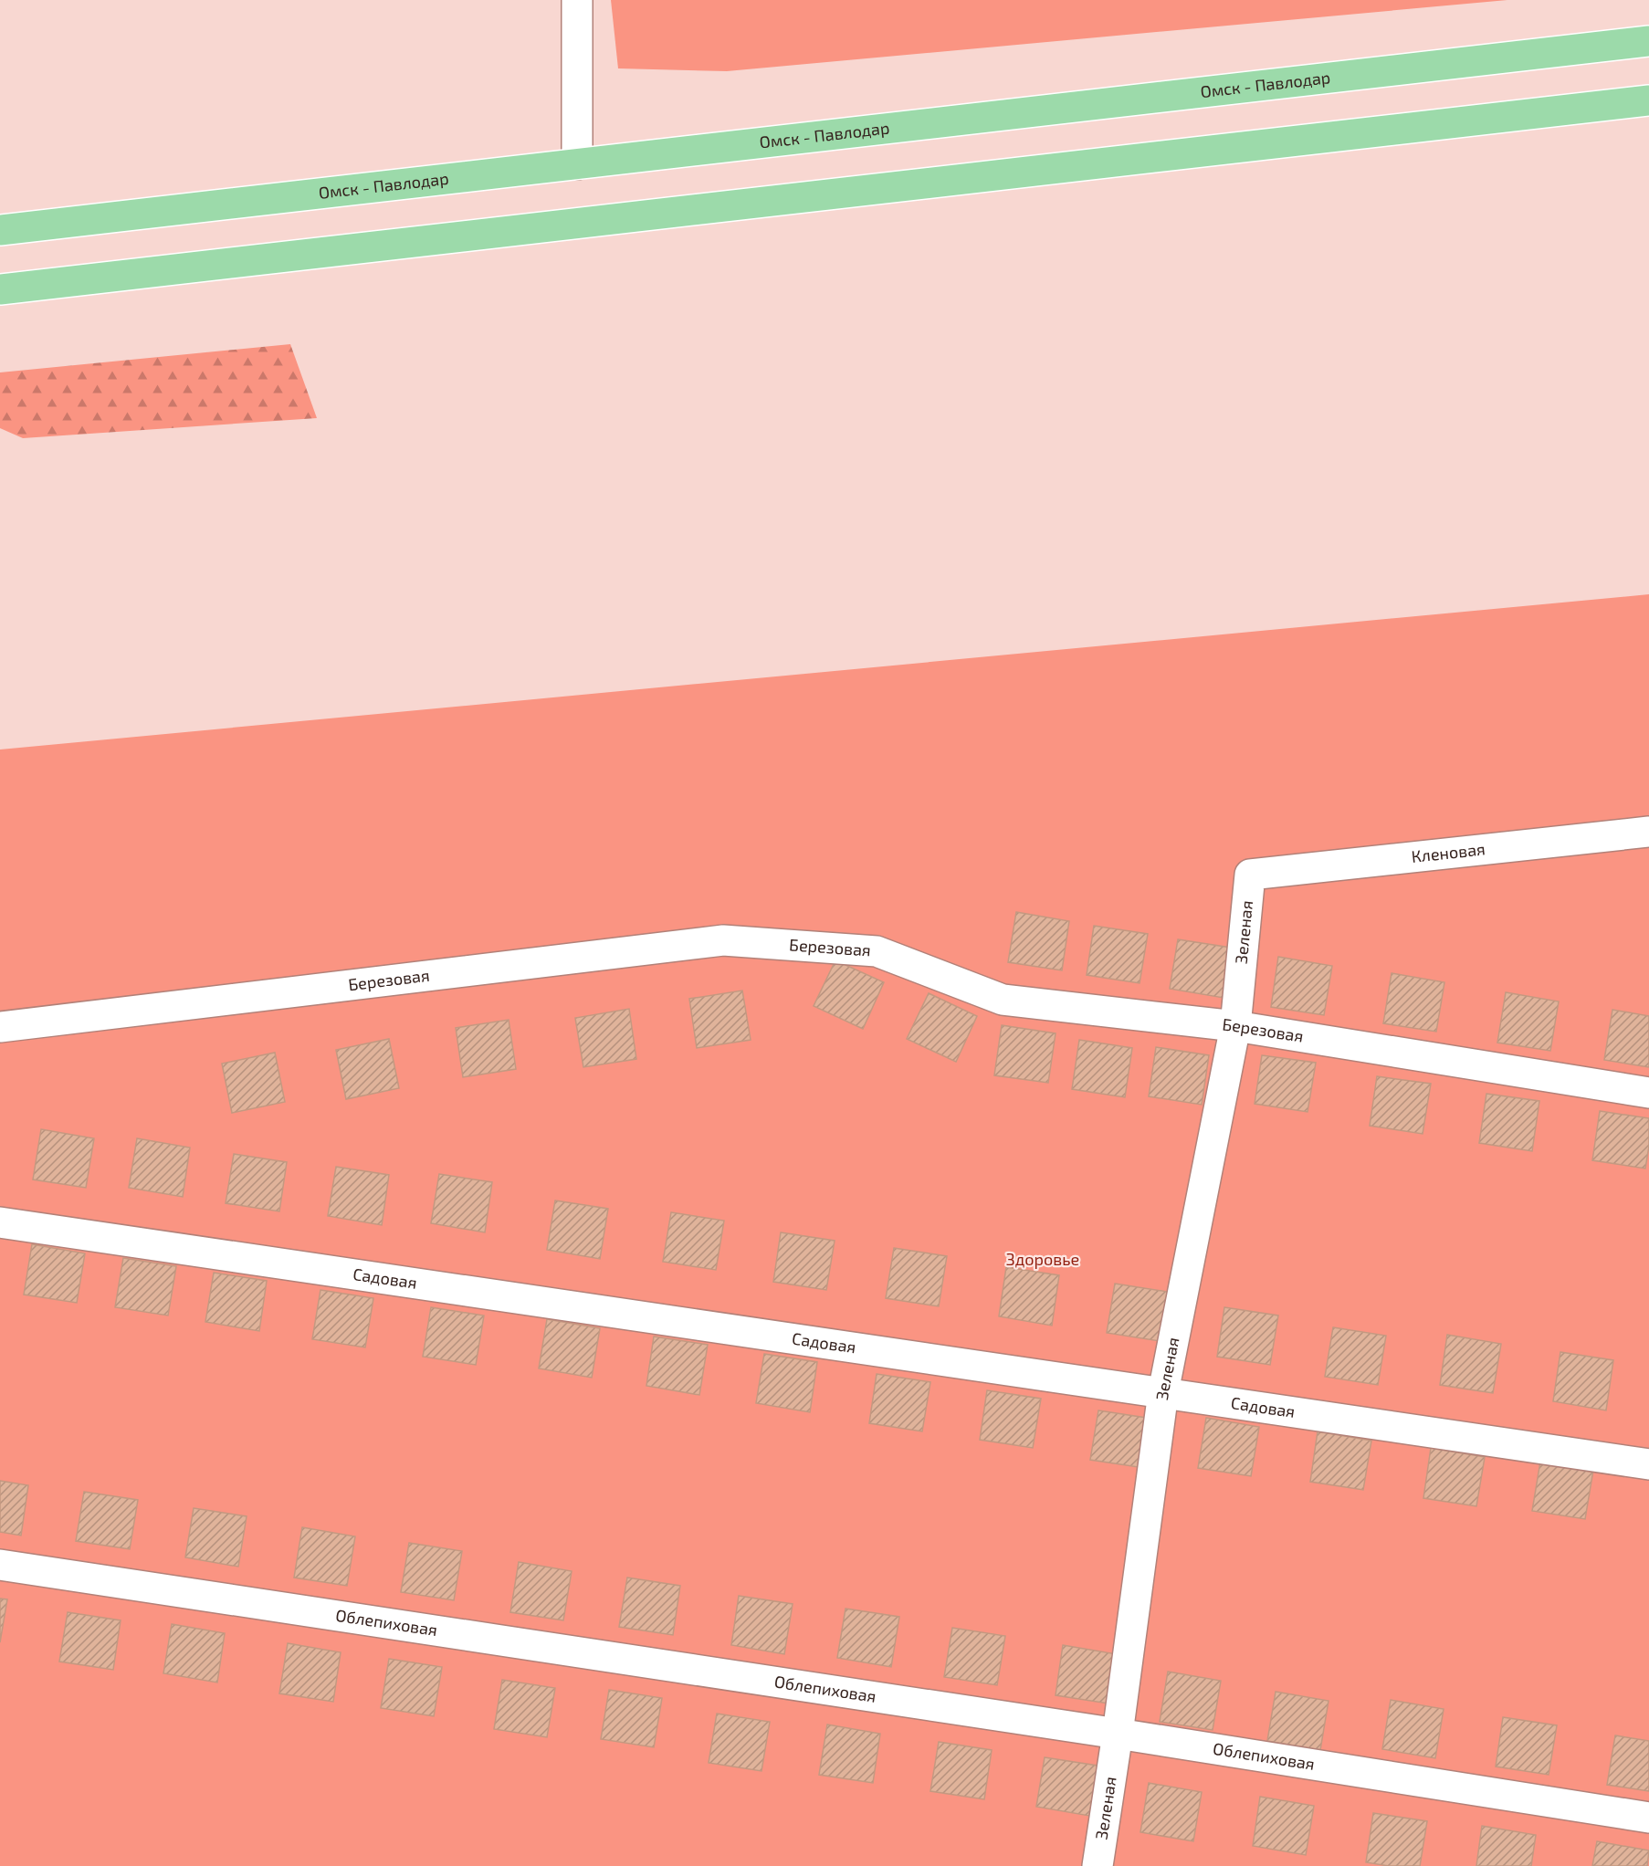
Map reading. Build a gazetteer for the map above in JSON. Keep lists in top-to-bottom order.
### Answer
{
  "streets": {
    "highway": ["Омск - Павлодар"],
    "street": [
      "Кленовая",
      "Зеленая",
      "Березовая",
      "Садовая",
      "Облепиховая"
    ]
  },
  "crossings": [
    ["Кленовая", "Зеленая"],
    ["Зеленая", "Березовая"],
    ["Зеленая", "Садовая"],
    ["Зеленая", "Облепиховая"]
  ],
  "parks": ["Здоровье"]
}
